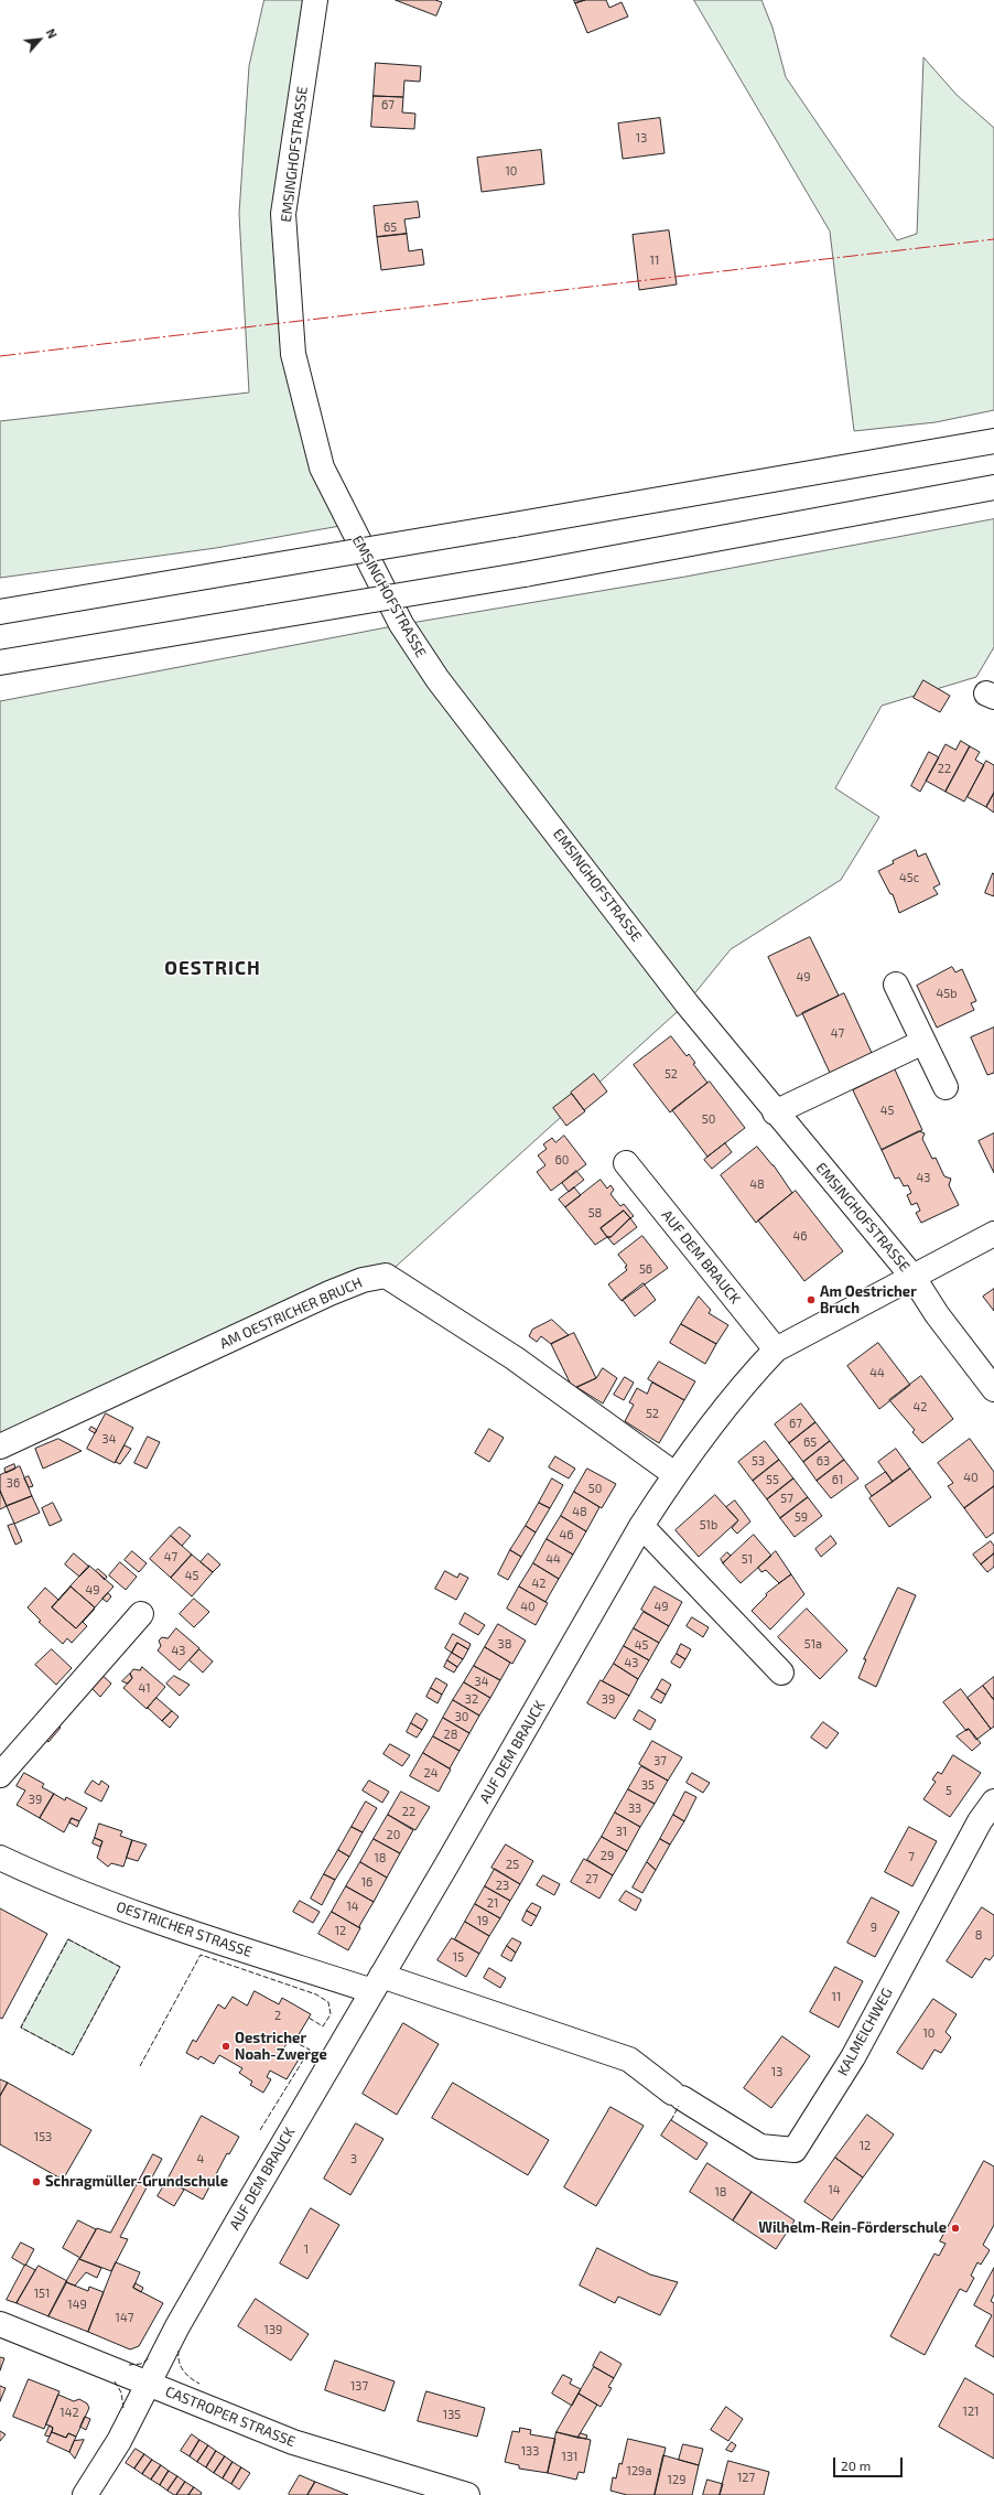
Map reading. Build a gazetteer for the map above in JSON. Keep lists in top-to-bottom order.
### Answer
{
  "streets": {
    "main road": [
      "EMSINGHOFSTRASSE",
      "AUF DEM BRAUCK",
      "AM OESTRICHER BRUCH",
      "OESTRICHER STRASSE",
      "KALMEICHWEG",
      "CASTROPER STRASSE"
    ]
  },
  "crossings": [
    ["EMSINGHOFSTRASSE", "AUF DEM BRAUCK"],
    ["AUF DEM BRAUCK", "AM OESTRICHER BRUCH"],
    ["AUF DEM BRAUCK", "OESTRICHER STRASSE"],
    ["AUF DEM BRAUCK", "KALMEICHWEG"],
    ["AUF DEM BRAUCK", "CASTROPER STRASSE"],
    ["OESTRICHER STRASSE", "KALMEICHWEG"]
  ],
  "districts": ["OESTRICH"],
  "places": [
    "Am Oestricher Bruch",
    "Oestricher Noah-Zwerge",
    "Schragmüller-Grundschule",
    "Wilhelm-Rein-Förderschule"
  ],
  "house_numbers": [
    "67",
    "13",
    "10",
    "65",
    "11",
    "22",
    "45c",
    "49",
    "45b",
    "47",
    "52",
    "45",
    "50",
    "60",
    "43",
    "48",
    "58",
    "46",
    "56",
    "44",
    "42",
    "52",
    "67",
    "34",
    "65",
    "53",
    "63",
    "40",
    "55",
    "61",
    "36",
    "50",
    "57",
    "48",
    "59",
    "51b",
    "46",
    "47",
    "44",
    "51",
    "45",
    "42",
    "49",
    "40",
    "49",
    "38",
    "51a",
    "45",
    "43",
    "43",
    "34",
    "41",
    "32",
    "39",
    "30",
    "28",
    "37",
    "24",
    "35",
    "5",
    "39",
    "33",
    "22",
    "31",
    "20",
    "29",
    "7",
    "18",
    "25",
    "27",
    "16",
    "23",
    "21",
    "14",
    "19",
    "9",
    "12",
    "8",
    "15",
    "11",
    "2",
    "10",
    "13",
    "153",
    "12",
    "4",
    "3",
    "14",
    "18",
    "1",
    "151",
    "149",
    "147",
    "139",
    "137",
    "121",
    "142",
    "135",
    "133",
    "131",
    "129a",
    "127",
    "129"
  ],
  "scale_bar": "20 m",
  "north": "top right"
}
